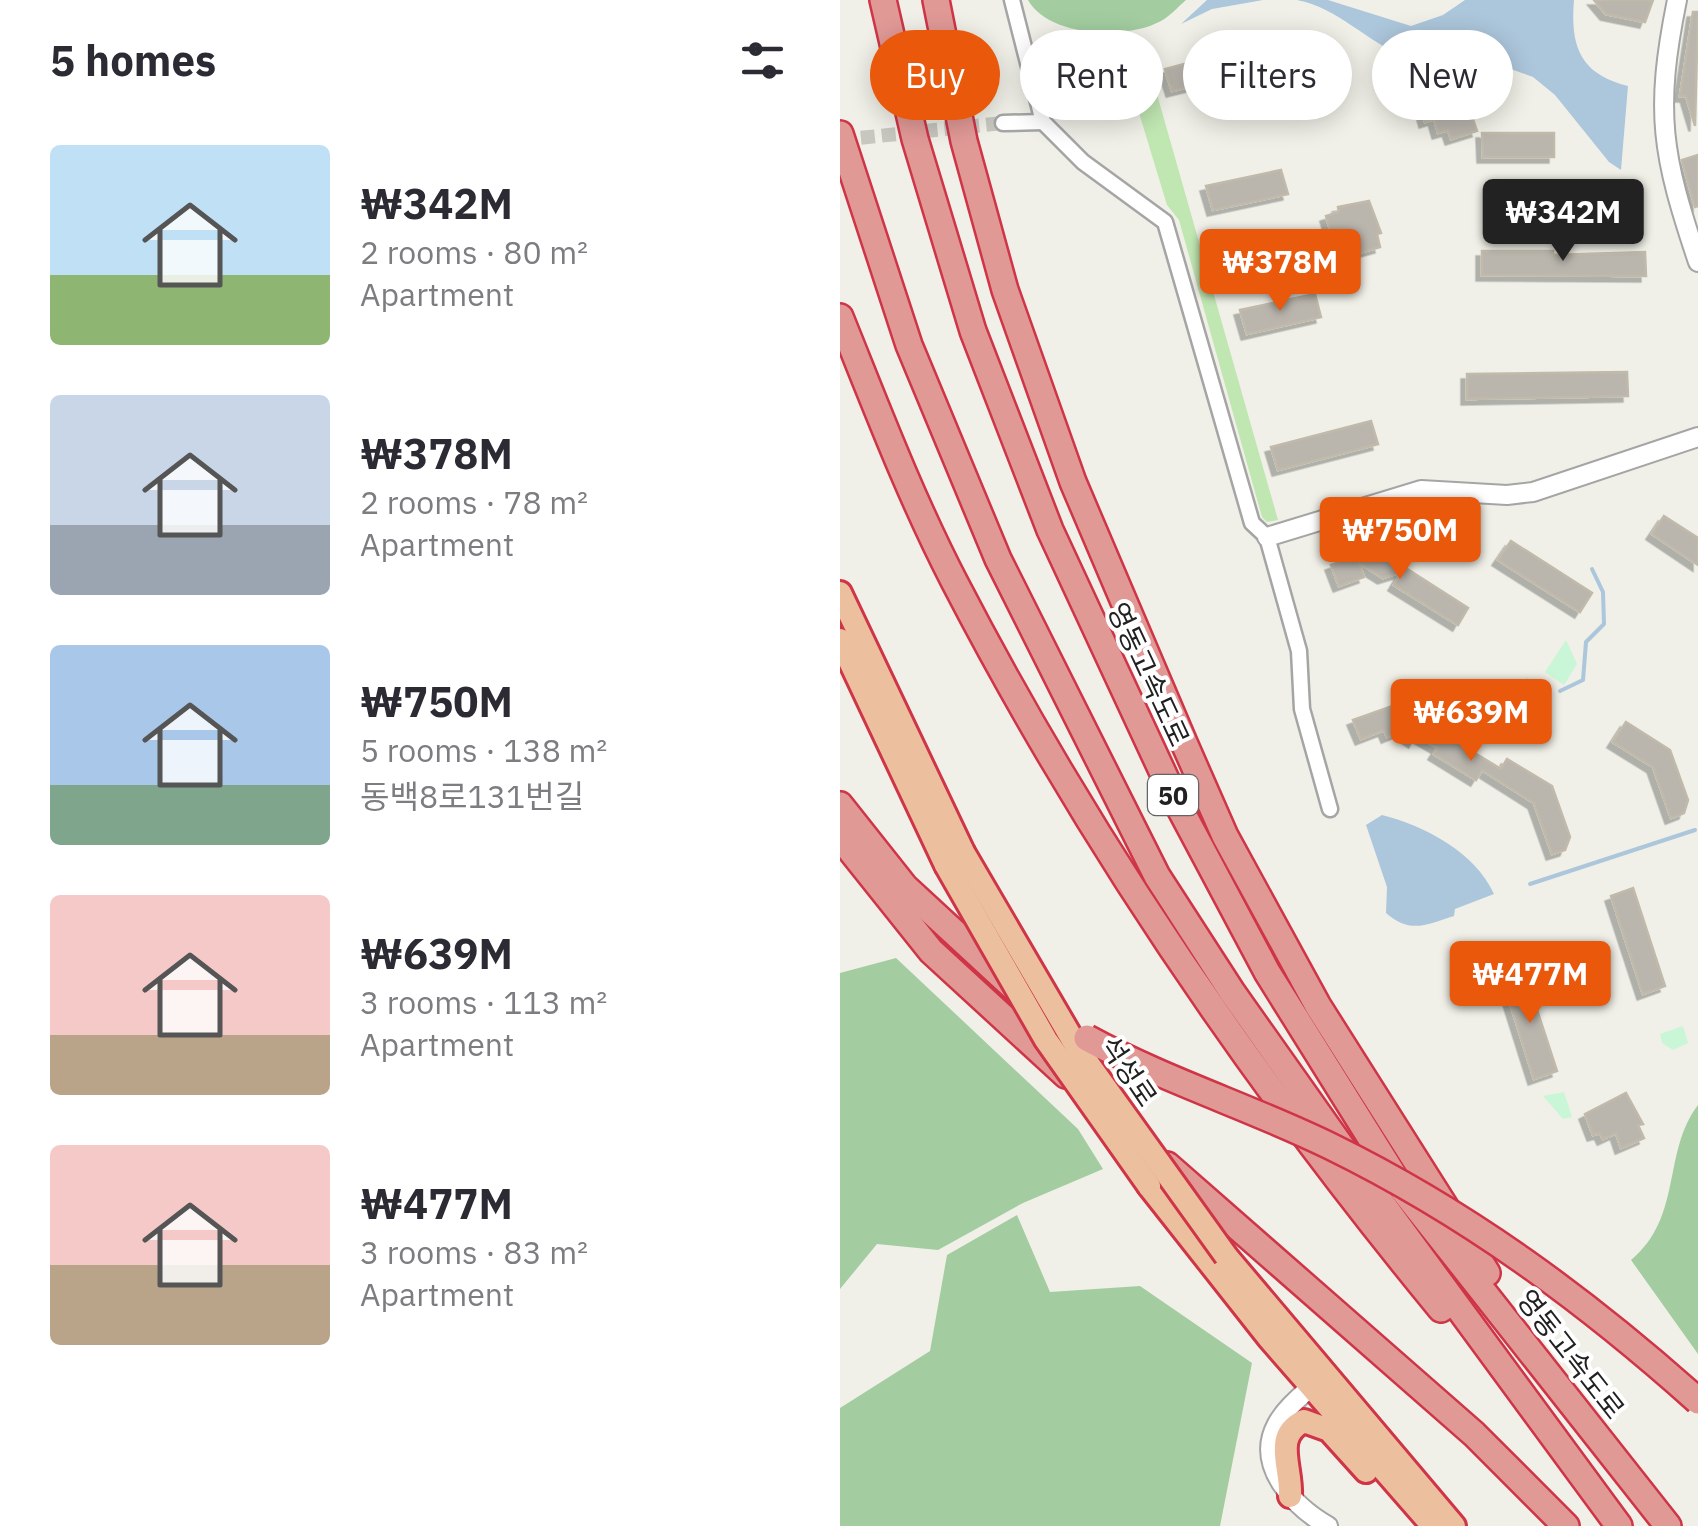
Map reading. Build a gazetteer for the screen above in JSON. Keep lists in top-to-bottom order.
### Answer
{
  "streets": {
    "highway": ["영동고속도로", "50", "석성로"]
  },
  "page": {
    "heading": "5 homes",
    "chip": [
      "Buy",
      "Rent",
      "Filters",
      "New"
    ],
    "list": [
      {
        "name": "₩342M",
        "note": "2 rooms · 80 m² · Apartment"
      },
      {
        "name": "₩378M",
        "note": "2 rooms · 78 m² · Apartment"
      },
      {
        "name": "₩750M",
        "note": "5 rooms · 138 m² · 동백8로131번길"
      },
      {
        "name": "₩639M",
        "note": "3 rooms · 113 m² · Apartment"
      },
      {
        "name": "₩477M",
        "note": "3 rooms · 83 m² · Apartment"
      }
    ],
    "price": [
      "₩342M",
      "₩378M",
      "₩750M",
      "₩639M",
      "₩477M"
    ]
  }
}
